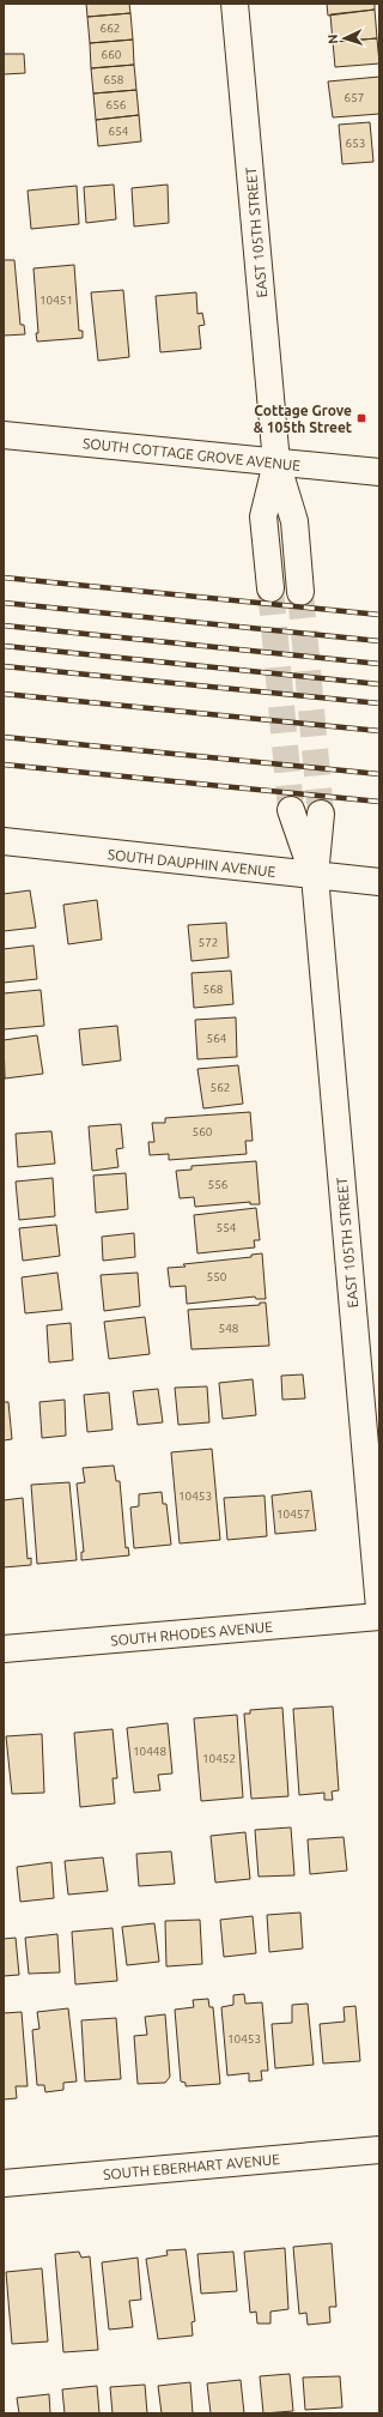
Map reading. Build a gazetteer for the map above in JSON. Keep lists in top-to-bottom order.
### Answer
{
  "streets": {
    "street": [
      "EAST 105TH STREET",
      "SOUTH COTTAGE GROVE AVENUE",
      "SOUTH DAUPHIN AVENUE",
      "SOUTH RHODES AVENUE",
      "SOUTH EBERHART AVENUE"
    ]
  },
  "crossings": [
    ["EAST 105TH STREET", "SOUTH COTTAGE GROVE AVENUE"],
    ["EAST 105TH STREET", "SOUTH DAUPHIN AVENUE"]
  ],
  "places": {
    "transit": ["Cottage Grove & 105th Street"]
  },
  "house_numbers": [
    "662",
    "660",
    "658",
    "657",
    "656",
    "654",
    "653",
    "10451",
    "572",
    "568",
    "564",
    "562",
    "560",
    "556",
    "554",
    "550",
    "548",
    "10453",
    "10457",
    "10448",
    "10452",
    "10453"
  ],
  "north": "left"
}
